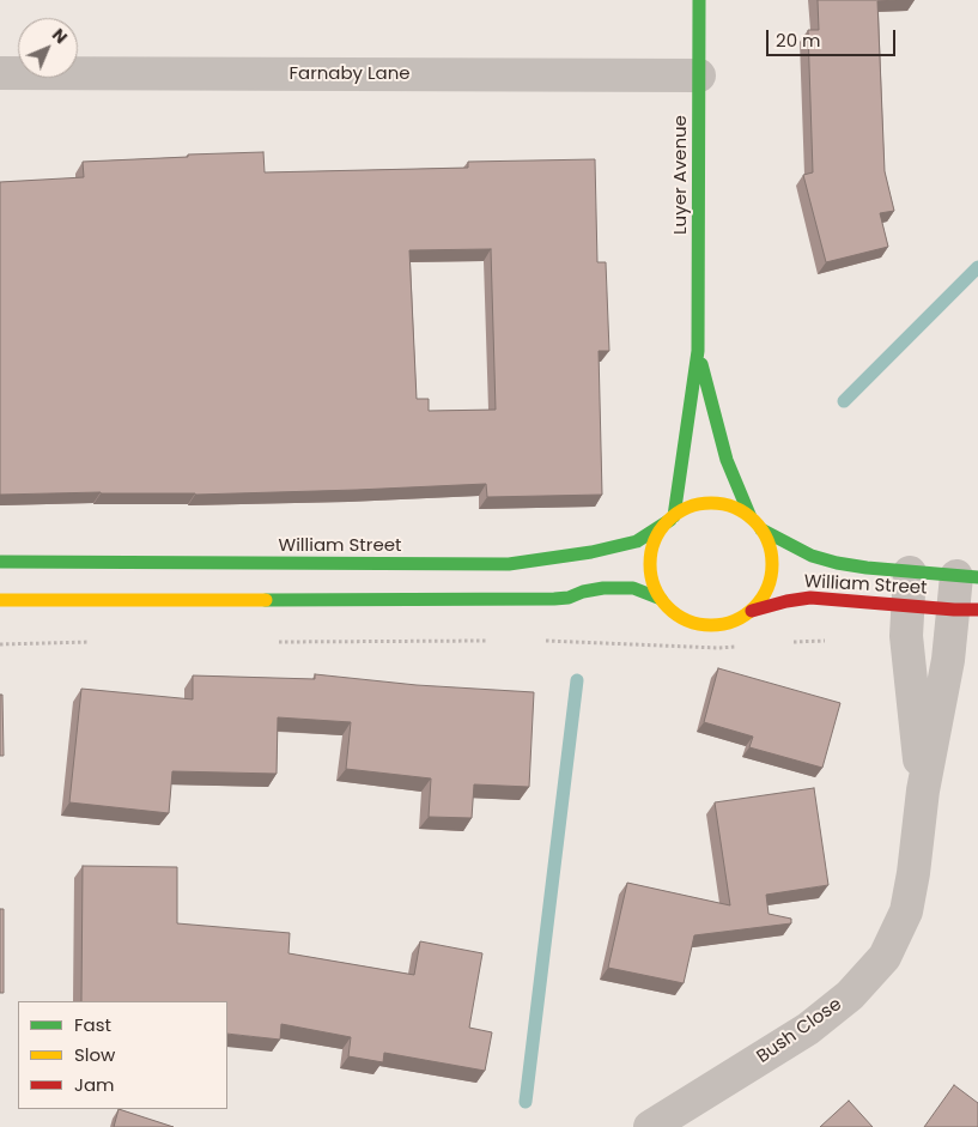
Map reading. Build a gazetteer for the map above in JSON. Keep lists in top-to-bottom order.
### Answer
{
  "streets": {
    "main road": ["Luyer Avenue", "William Street"],
    "street": ["Farnaby Lane", "Bush Close"]
  },
  "crossings": [
    ["Farnaby Lane", "Luyer Avenue"],
    ["Luyer Avenue", "William Street"],
    ["William Street", "Bush Close"]
  ],
  "legend": ["Fast", "Slow", "Jam"],
  "scale_bar": "20 m",
  "north": "top right"
}
